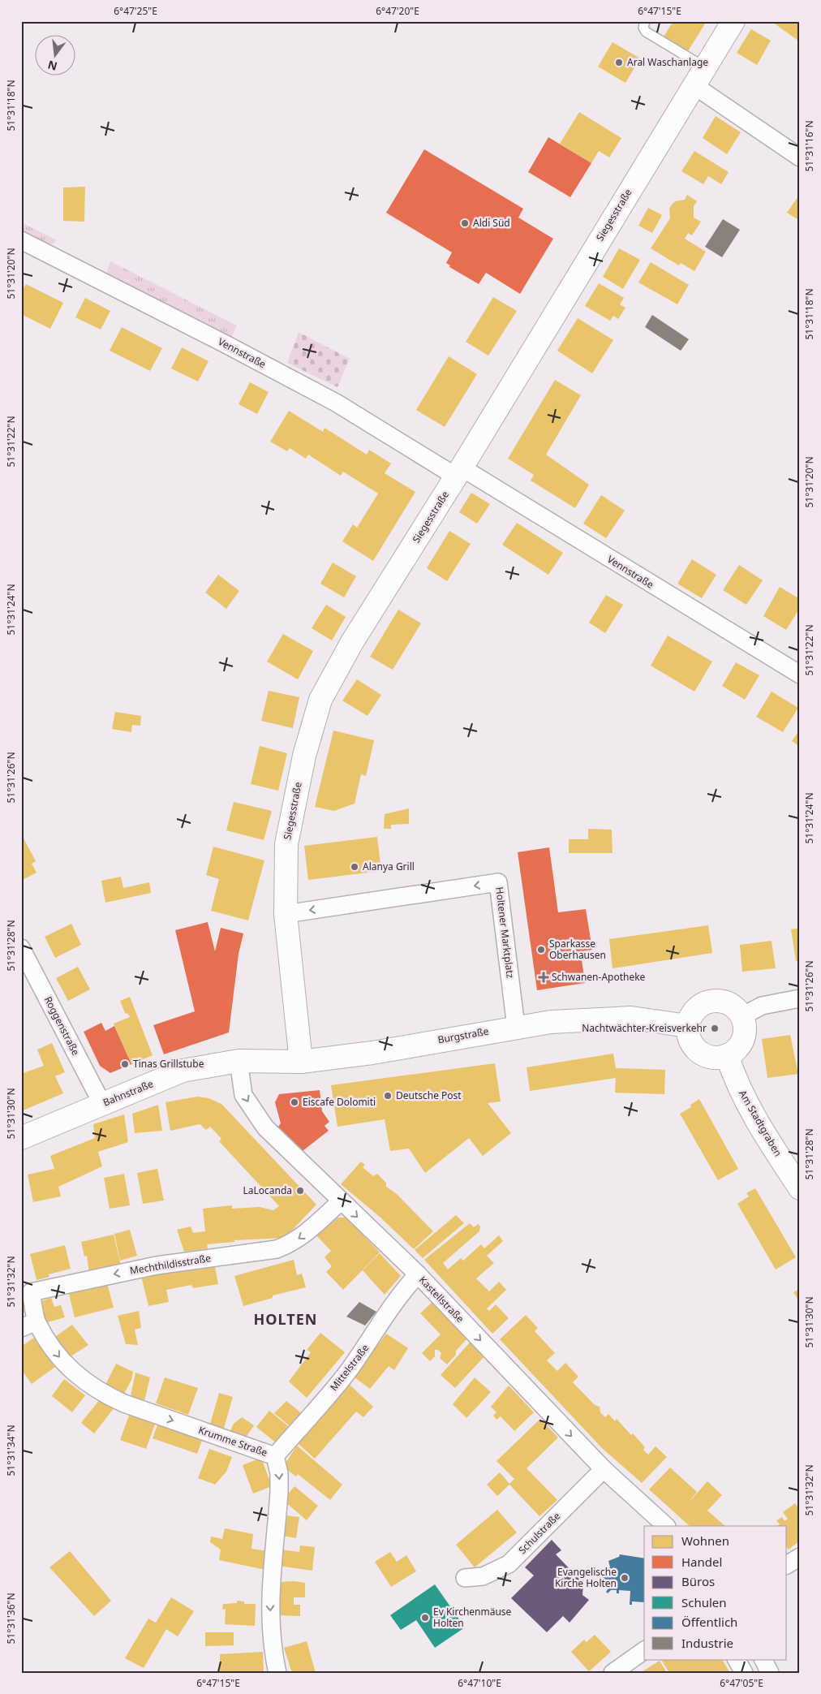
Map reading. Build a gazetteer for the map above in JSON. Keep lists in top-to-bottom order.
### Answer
{
  "streets": {
    "main road": [
      "Siegesstraße",
      "Burgstraße",
      "Bahnstraße",
      "Am Stadtgraben"
    ],
    "street": [
      "Vennstraße",
      "Holtener Marktplatz",
      "Roggenstraße",
      "Mechthildisstraße",
      "Kastellstraße",
      "Mittelstraße",
      "Krumme Straße",
      "Schulstraße"
    ]
  },
  "crossings": [
    ["Siegesstraße", "Vennstraße"],
    ["Siegesstraße", "Holtener Marktplatz"],
    ["Siegesstraße", "Burgstraße"],
    ["Holtener Marktplatz", "Burgstraße"],
    ["Roggenstraße", "Bahnstraße"],
    ["Burgstraße", "Bahnstraße"],
    ["Burgstraße", "Am Stadtgraben"],
    ["Burgstraße", "Kastellstraße"],
    ["Bahnstraße", "Kastellstraße"],
    ["Mechthildisstraße", "Kastellstraße"],
    ["Mechthildisstraße", "Krumme Straße"],
    ["Kastellstraße", "Mittelstraße"],
    ["Kastellstraße", "Schulstraße"],
    ["Mittelstraße", "Krumme Straße"]
  ],
  "one_way": ["Mechthildisstraße", "Kastellstraße", "Krumme Straße"],
  "districts": ["HOLTEN"],
  "places": {
    "other": [
      "Aral Waschanlage",
      "Aldi Süd",
      "Alanya Grill",
      "Sparkasse Oberhausen",
      "Nachtwächter-Kreisverkehr",
      "Tinas Grillstube",
      "Deutsche Post",
      "Eiscafe Dolomiti",
      "LaLocanda",
      "Evangelische Kirche Holten",
      "Ev Kirchenmäuse Holten"
    ],
    "health": ["Schwanen-Apotheke"]
  },
  "legend": [
    "Wohnen",
    "Handel",
    "Büros",
    "Schulen",
    "Öffentlich",
    "Industrie"
  ],
  "north": "bottom",
  "coordinates": [
    "6°47'25\"E",
    "6°47'20\"E",
    "6°47'15\"E",
    "51°31'18\"N",
    "51°31'16\"N",
    "51°31'20\"N",
    "51°31'22\"N",
    "51°31'24\"N",
    "51°31'26\"N",
    "51°31'28\"N",
    "51°31'30\"N",
    "51°31'32\"N",
    "51°31'34\"N",
    "51°31'36\"N",
    "6°47'10\"E",
    "6°47'05\"E"
  ]
}
